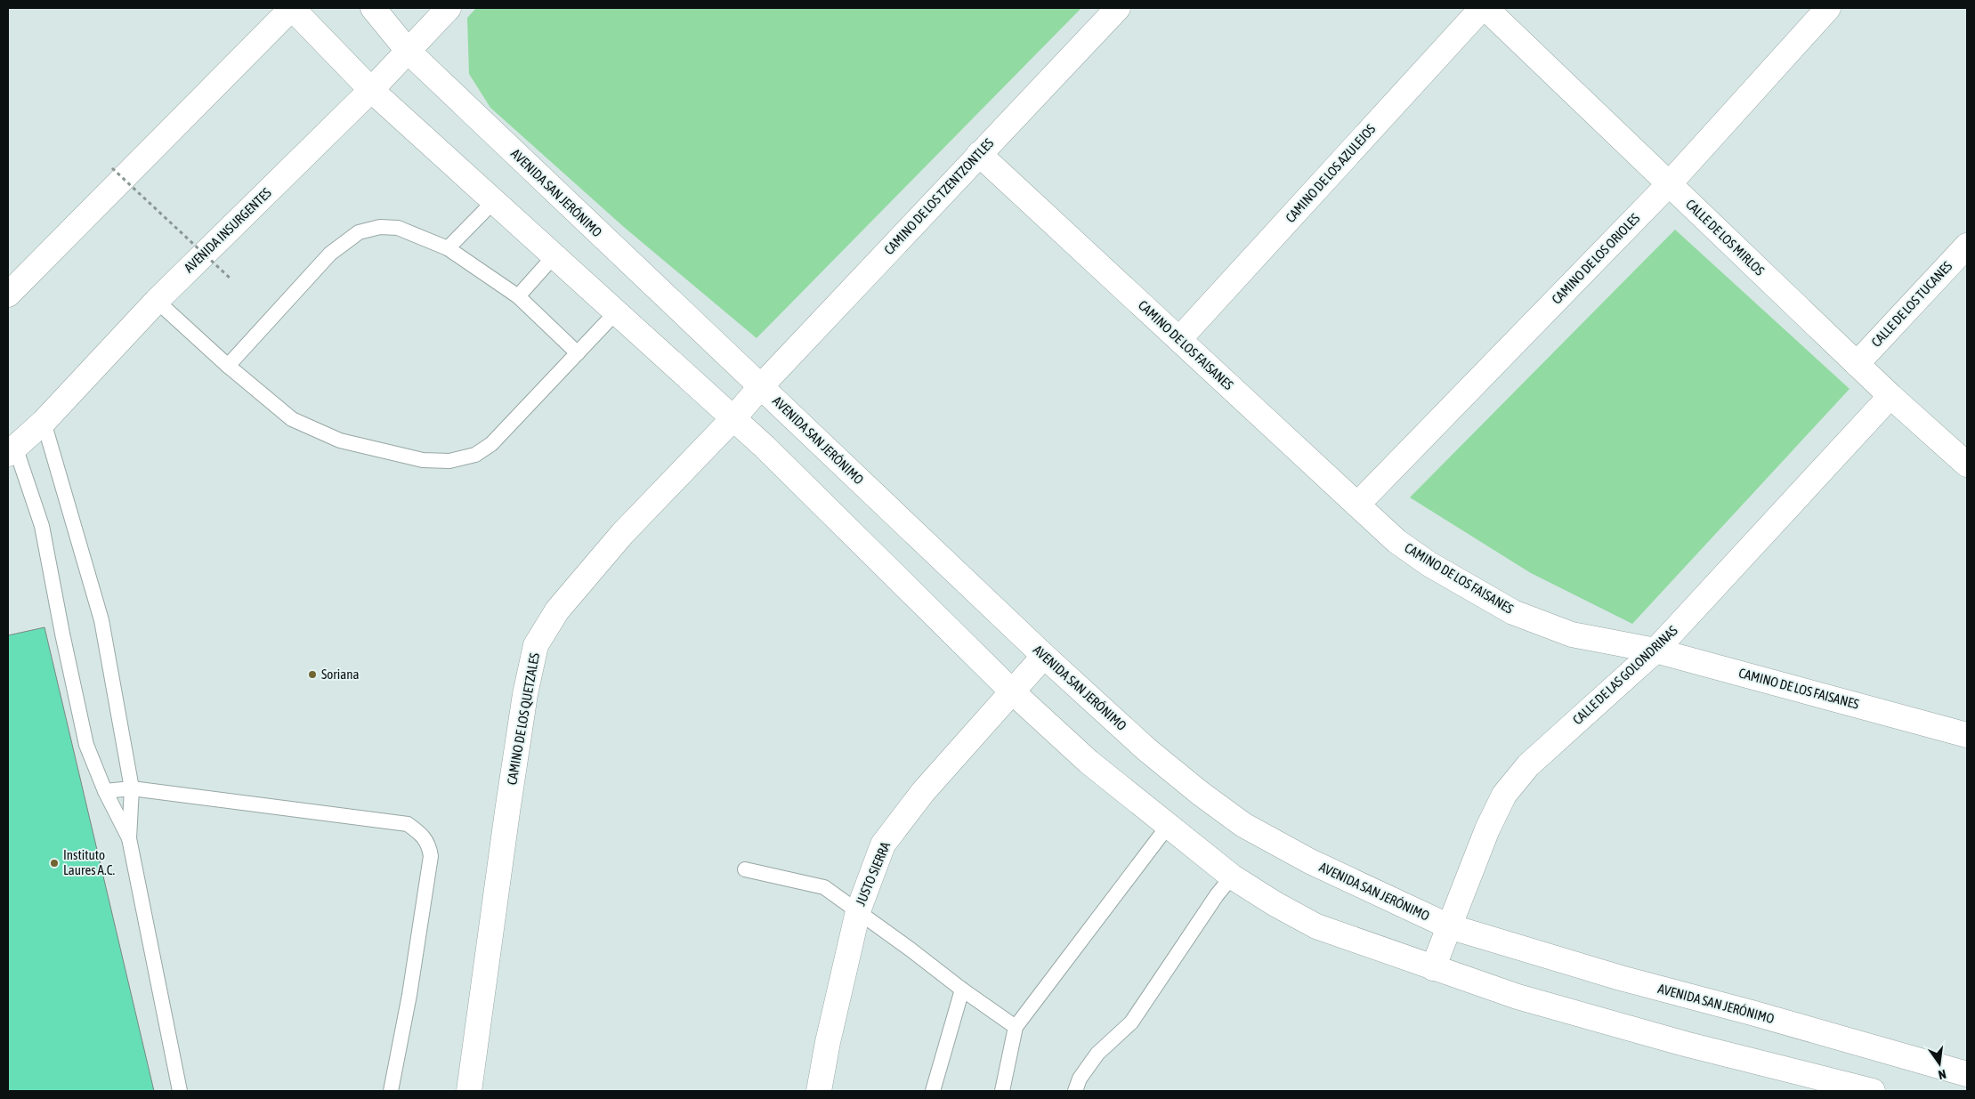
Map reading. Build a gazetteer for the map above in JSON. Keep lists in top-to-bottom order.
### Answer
{
  "streets": {
    "street": [
      "CAMINO DE LOS AZULEJOS",
      "AVENIDA SAN JERÓNIMO",
      "CAMINO DE LOS TZENTZONTLES",
      "AVENIDA INSURGENTES",
      "CALLE DE LOS MIRLOS",
      "CAMINO DE LOS ORIOLES",
      "CALLE DE LOS TUCANES",
      "CAMINO DE LOS FAISANES",
      "CALLE DE LAS GOLONDRINAS",
      "CAMINO DE LOS QUETZALES",
      "JUSTO SIERRA"
    ]
  },
  "crossings": [
    ["CAMINO DE LOS AZULEJOS", "CAMINO DE LOS FAISANES"],
    ["AVENIDA SAN JERÓNIMO", "CAMINO DE LOS TZENTZONTLES"],
    ["AVENIDA SAN JERÓNIMO", "AVENIDA INSURGENTES"],
    ["AVENIDA SAN JERÓNIMO", "CALLE DE LAS GOLONDRINAS"],
    ["AVENIDA SAN JERÓNIMO", "JUSTO SIERRA"],
    ["CAMINO DE LOS TZENTZONTLES", "CAMINO DE LOS FAISANES"],
    ["CAMINO DE LOS TZENTZONTLES", "CAMINO DE LOS QUETZALES"],
    ["CALLE DE LOS MIRLOS", "CAMINO DE LOS ORIOLES"],
    ["CALLE DE LOS MIRLOS", "CALLE DE LOS TUCANES"],
    ["CALLE DE LOS MIRLOS", "CALLE DE LAS GOLONDRINAS"],
    ["CAMINO DE LOS ORIOLES", "CAMINO DE LOS FAISANES"],
    ["CAMINO DE LOS FAISANES", "CALLE DE LAS GOLONDRINAS"]
  ],
  "places": ["Soriana", "Instituto Laures A.C."],
  "north": "bottom"
}
